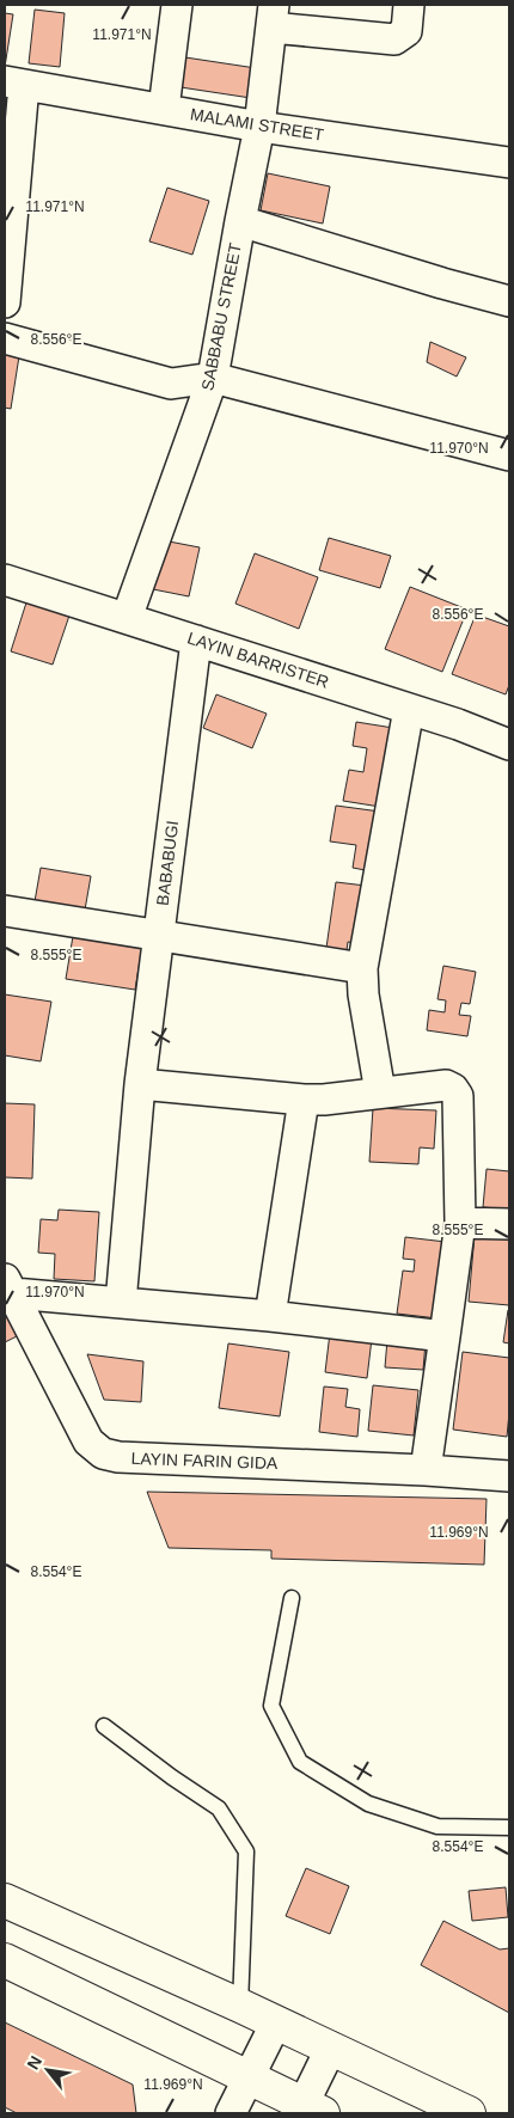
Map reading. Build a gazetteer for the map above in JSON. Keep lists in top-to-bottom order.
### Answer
{
  "streets": {
    "street": [
      "MALAMI STREET",
      "SABBABU STREET",
      "LAYIN BARRISTER",
      "BABABUGI",
      "LAYIN FARIN GIDA"
    ]
  },
  "crossings": [
    ["MALAMI STREET", "SABBABU STREET"],
    ["SABBABU STREET", "LAYIN BARRISTER"],
    ["LAYIN BARRISTER", "BABABUGI"]
  ],
  "north": "top left",
  "coordinates": [
    "11.971°N",
    "8.556°E",
    "11.970°N",
    "8.555°E",
    "11.969°N",
    "8.554°E"
  ]
}
